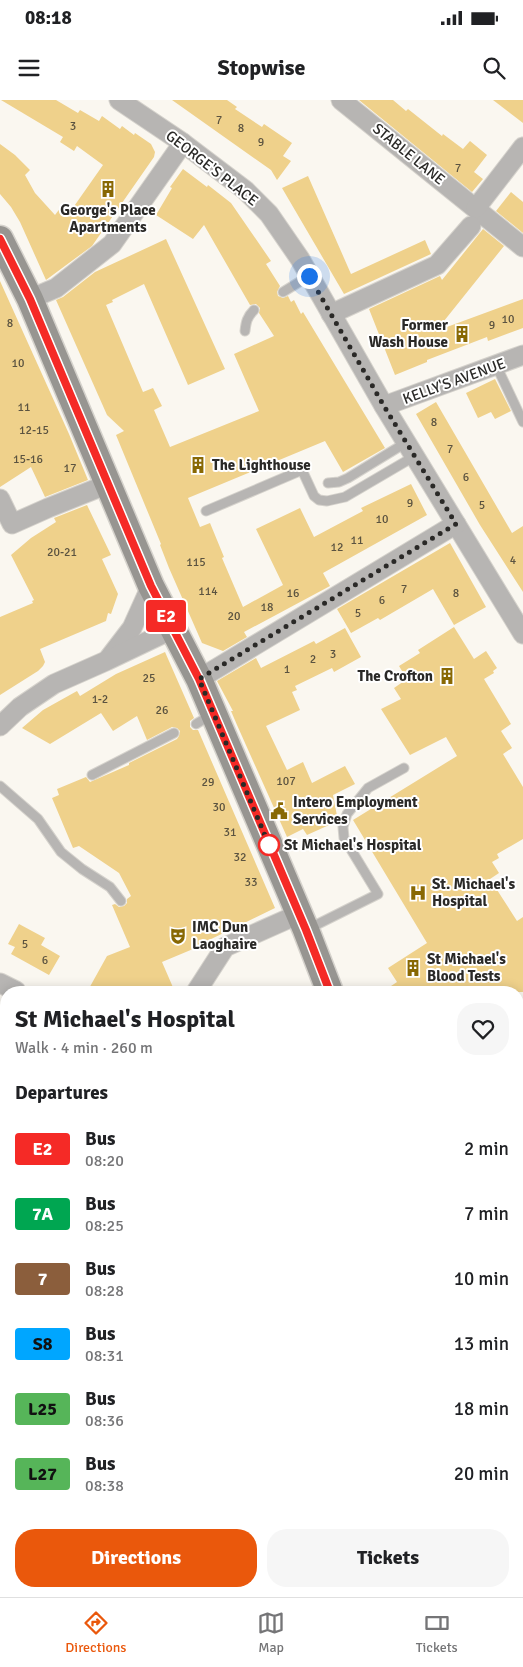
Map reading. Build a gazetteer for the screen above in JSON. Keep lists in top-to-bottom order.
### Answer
{
  "streets": {
    "street": ["STABLE LANE", "GEORGE'S PLACE", "KELLY'S AVENUE"]
  },
  "crossings": [
    ["GEORGE'S PLACE", "KELLY'S AVENUE"]
  ],
  "places": {
    "building": [
      "George's Place Apartments",
      "Former Wash House",
      "The Lighthouse",
      "The Crofton",
      "St Michael's Blood Tests"
    ],
    "public building": ["Intero Employment Services"],
    "other": ["St Michael's Hospital"],
    "hospital": ["St. Michael's Hospital"],
    "theatre": ["IMC Dun Laoghaire"]
  },
  "lines": ["bus line E2"],
  "house_numbers": [
    "7",
    "3",
    "8",
    "9",
    "7",
    "10",
    "8",
    "9",
    "10",
    "11",
    "8",
    "12-15",
    "7",
    "15-16",
    "17",
    "6",
    "9",
    "5",
    "10",
    "11",
    "12",
    "20-21",
    "4",
    "115",
    "7",
    "114",
    "16",
    "8",
    "6",
    "18",
    "5",
    "20",
    "3",
    "2",
    "1",
    "25",
    "1-2",
    "26",
    "107",
    "29",
    "30",
    "31",
    "32",
    "33",
    "5",
    "6"
  ],
  "page": {
    "status": "08:18",
    "header": "Stopwise",
    "on_map": "E2",
    "heading": [
      ["St Michael's Hospital", "Walk · 4 min · 260 m"],
      "Departures"
    ],
    "list": [
      {
        "mark": "E2",
        "name": "Bus",
        "note": "08:20",
        "value": "2 min"
      },
      {
        "mark": "7A",
        "name": "Bus",
        "note": "08:25",
        "value": "7 min"
      },
      {
        "mark": "7",
        "name": "Bus",
        "note": "08:28",
        "value": "10 min"
      },
      {
        "mark": "S8",
        "name": "Bus",
        "note": "08:31",
        "value": "13 min"
      },
      {
        "mark": "L25",
        "name": "Bus",
        "note": "08:36",
        "value": "18 min"
      },
      {
        "mark": "L27",
        "name": "Bus",
        "note": "08:38",
        "value": "20 min"
      }
    ],
    "buttons": ["Directions", "Tickets"],
    "tabs": ["Directions", "Map", "Tickets"]
  }
}
